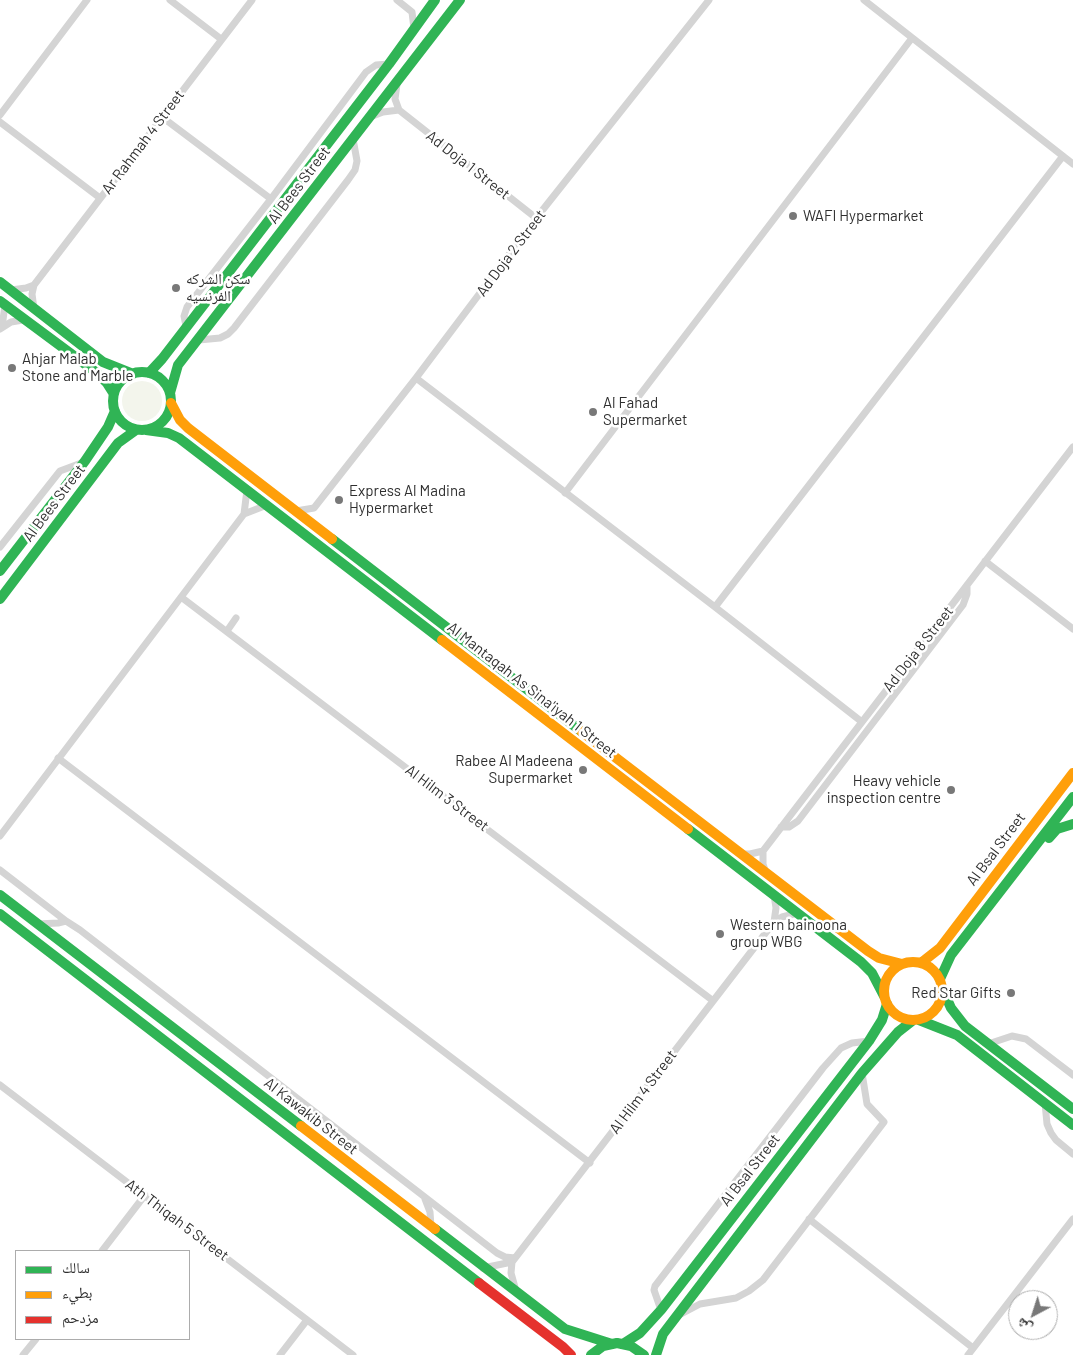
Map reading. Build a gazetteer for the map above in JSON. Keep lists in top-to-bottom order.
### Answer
{
  "streets": {
    "street": [
      "Ar Rahmah 4 Street",
      "Ad Doja 1 Street",
      "Al Bees Street",
      "Ad Doja 2 Street",
      "Ad Doja 8 Street",
      "Al Mantaqah As Sina'iyah 1 Street",
      "Al Hilm 3 Street",
      "Al Bsal Street",
      "Al Hilm 4 Street",
      "Al Kawakib Street",
      "Ath Thiqah 5 Street"
    ]
  },
  "crossings": [
    ["Ad Doja 1 Street", "Ad Doja 2 Street"],
    ["Al Bees Street", "Al Mantaqah As Sina'iyah 1 Street"],
    ["Al Mantaqah As Sina'iyah 1 Street", "Al Bsal Street"],
    ["Al Hilm 3 Street", "Al Hilm 4 Street"],
    ["Al Bsal Street", "Al Kawakib Street"]
  ],
  "places": [
    "WAFI Hypermarket",
    "سكن الشركه الفرنسيه",
    "Ahjar Malab Stone and Marble",
    "Al Fahad Supermarket",
    "Express Al Madina Hypermarket",
    "Rabee Al Madeena Supermarket",
    "Heavy vehicle inspection centre",
    "Western bainoona group WBG",
    "Red Star Gifts"
  ],
  "legend": ["سالك", "بطيء", "مزدحم"],
  "north": "bottom left"
}
